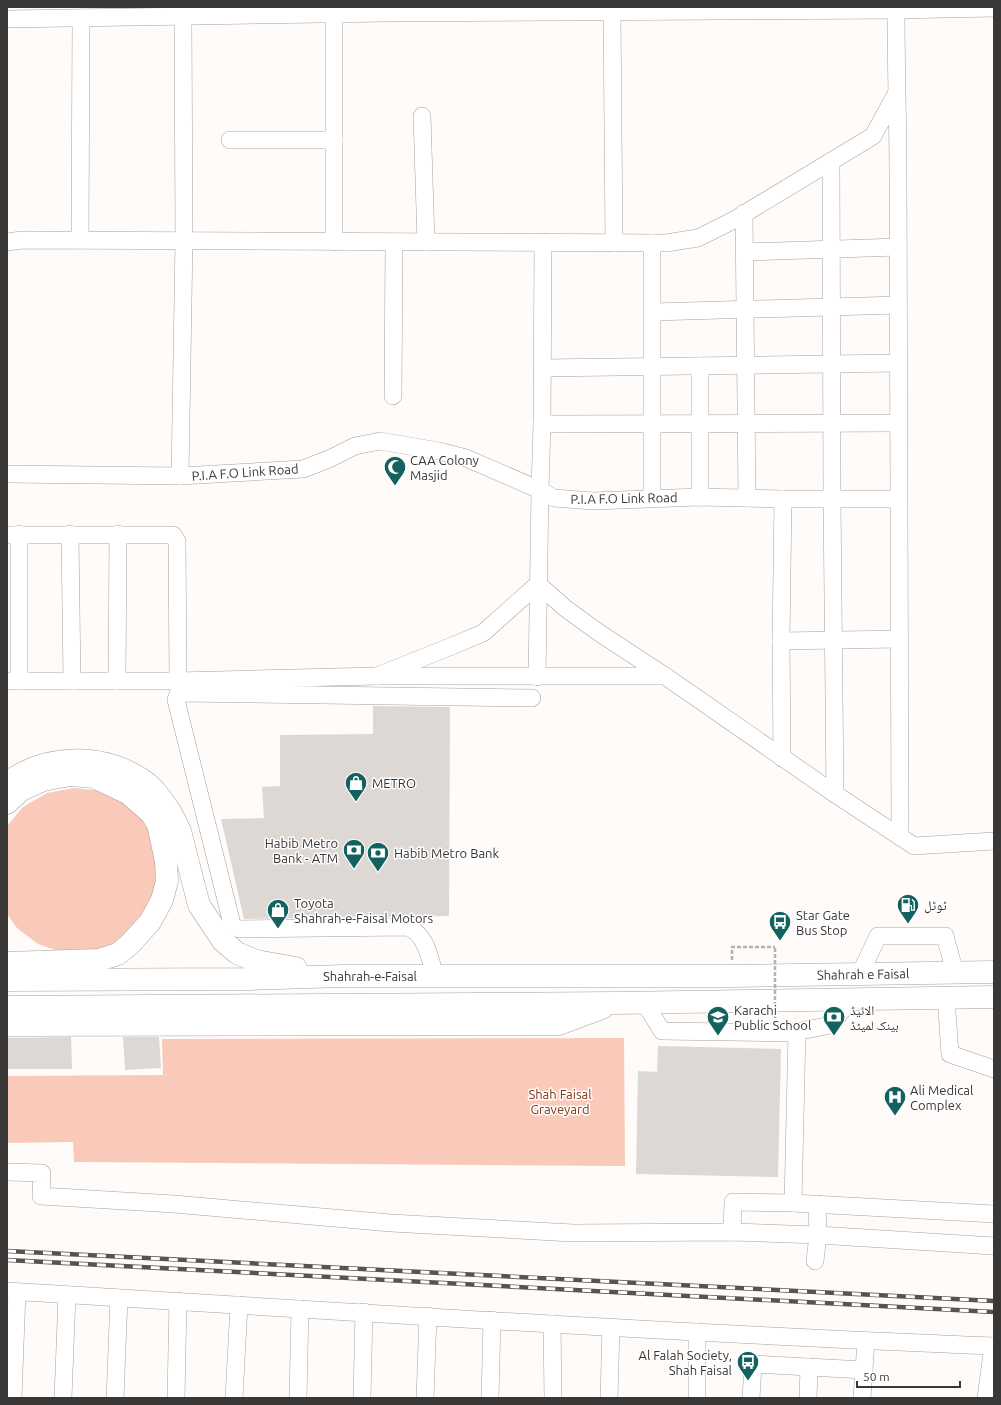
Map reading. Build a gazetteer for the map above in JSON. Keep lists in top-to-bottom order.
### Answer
{
  "streets": {
    "main road": ["Shahrah e Faisal", "Shahrah-e-Faisal"],
    "street": ["P.I.A F.O Link Road"]
  },
  "crossings": [
    ["Shahrah e Faisal", "Shahrah-e-Faisal"]
  ],
  "parks": ["Shah Faisal Graveyard"],
  "places": {
    "mosque": ["CAA Colony Masjid"],
    "shop": ["METRO", "Toyota Shahrah-e-Faisal Motors"],
    "bank": ["Habib Metro Bank - ATM", "Habib Metro Bank", "الائیڈ بینک لمیٹڈ"],
    "fuel station": ["ٹوٹل"],
    "bus stop": ["Star Gate Bus Stop", "Al Falah Society, Shah Faisal"],
    "school or university": ["Karachi Public School"],
    "hospital": ["Ali Medical Complex"]
  },
  "scale_bar": "50 m"
}
